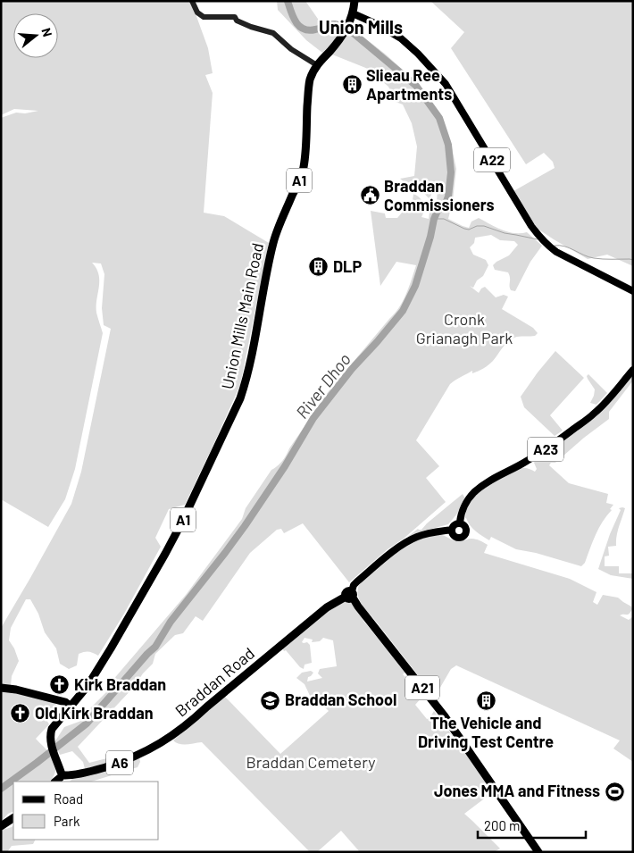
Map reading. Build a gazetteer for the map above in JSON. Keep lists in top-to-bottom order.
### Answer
{
  "streets": {
    "highway": [
      "A1",
      "Union Mills Main Road",
      "Braddan Road",
      "A21",
      "A6"
    ],
    "main road": ["A22", "A23"]
  },
  "crossings": [
    ["A22", "Union Mills Main Road"],
    ["Union Mills Main Road", "Braddan Road"],
    ["A23", "Braddan Road"],
    ["Braddan Road", "A21"]
  ],
  "districts": ["Union Mills"],
  "water": ["River Dhoo"],
  "parks": ["Cronk Grianagh Park", "Braddan Cemetery"],
  "places": {
    "building": ["Slieau Ree Apartments", "DLP", "The Vehicle and Driving Test Centre"],
    "public building": ["Braddan Commissioners"],
    "church": ["Kirk Braddan", "Old Kirk Braddan"],
    "school or university": ["Braddan School"],
    "sports": ["Jones MMA and Fitness"]
  },
  "legend": ["Road", "Park"],
  "scale_bar": "200 m",
  "north": "right"
}
